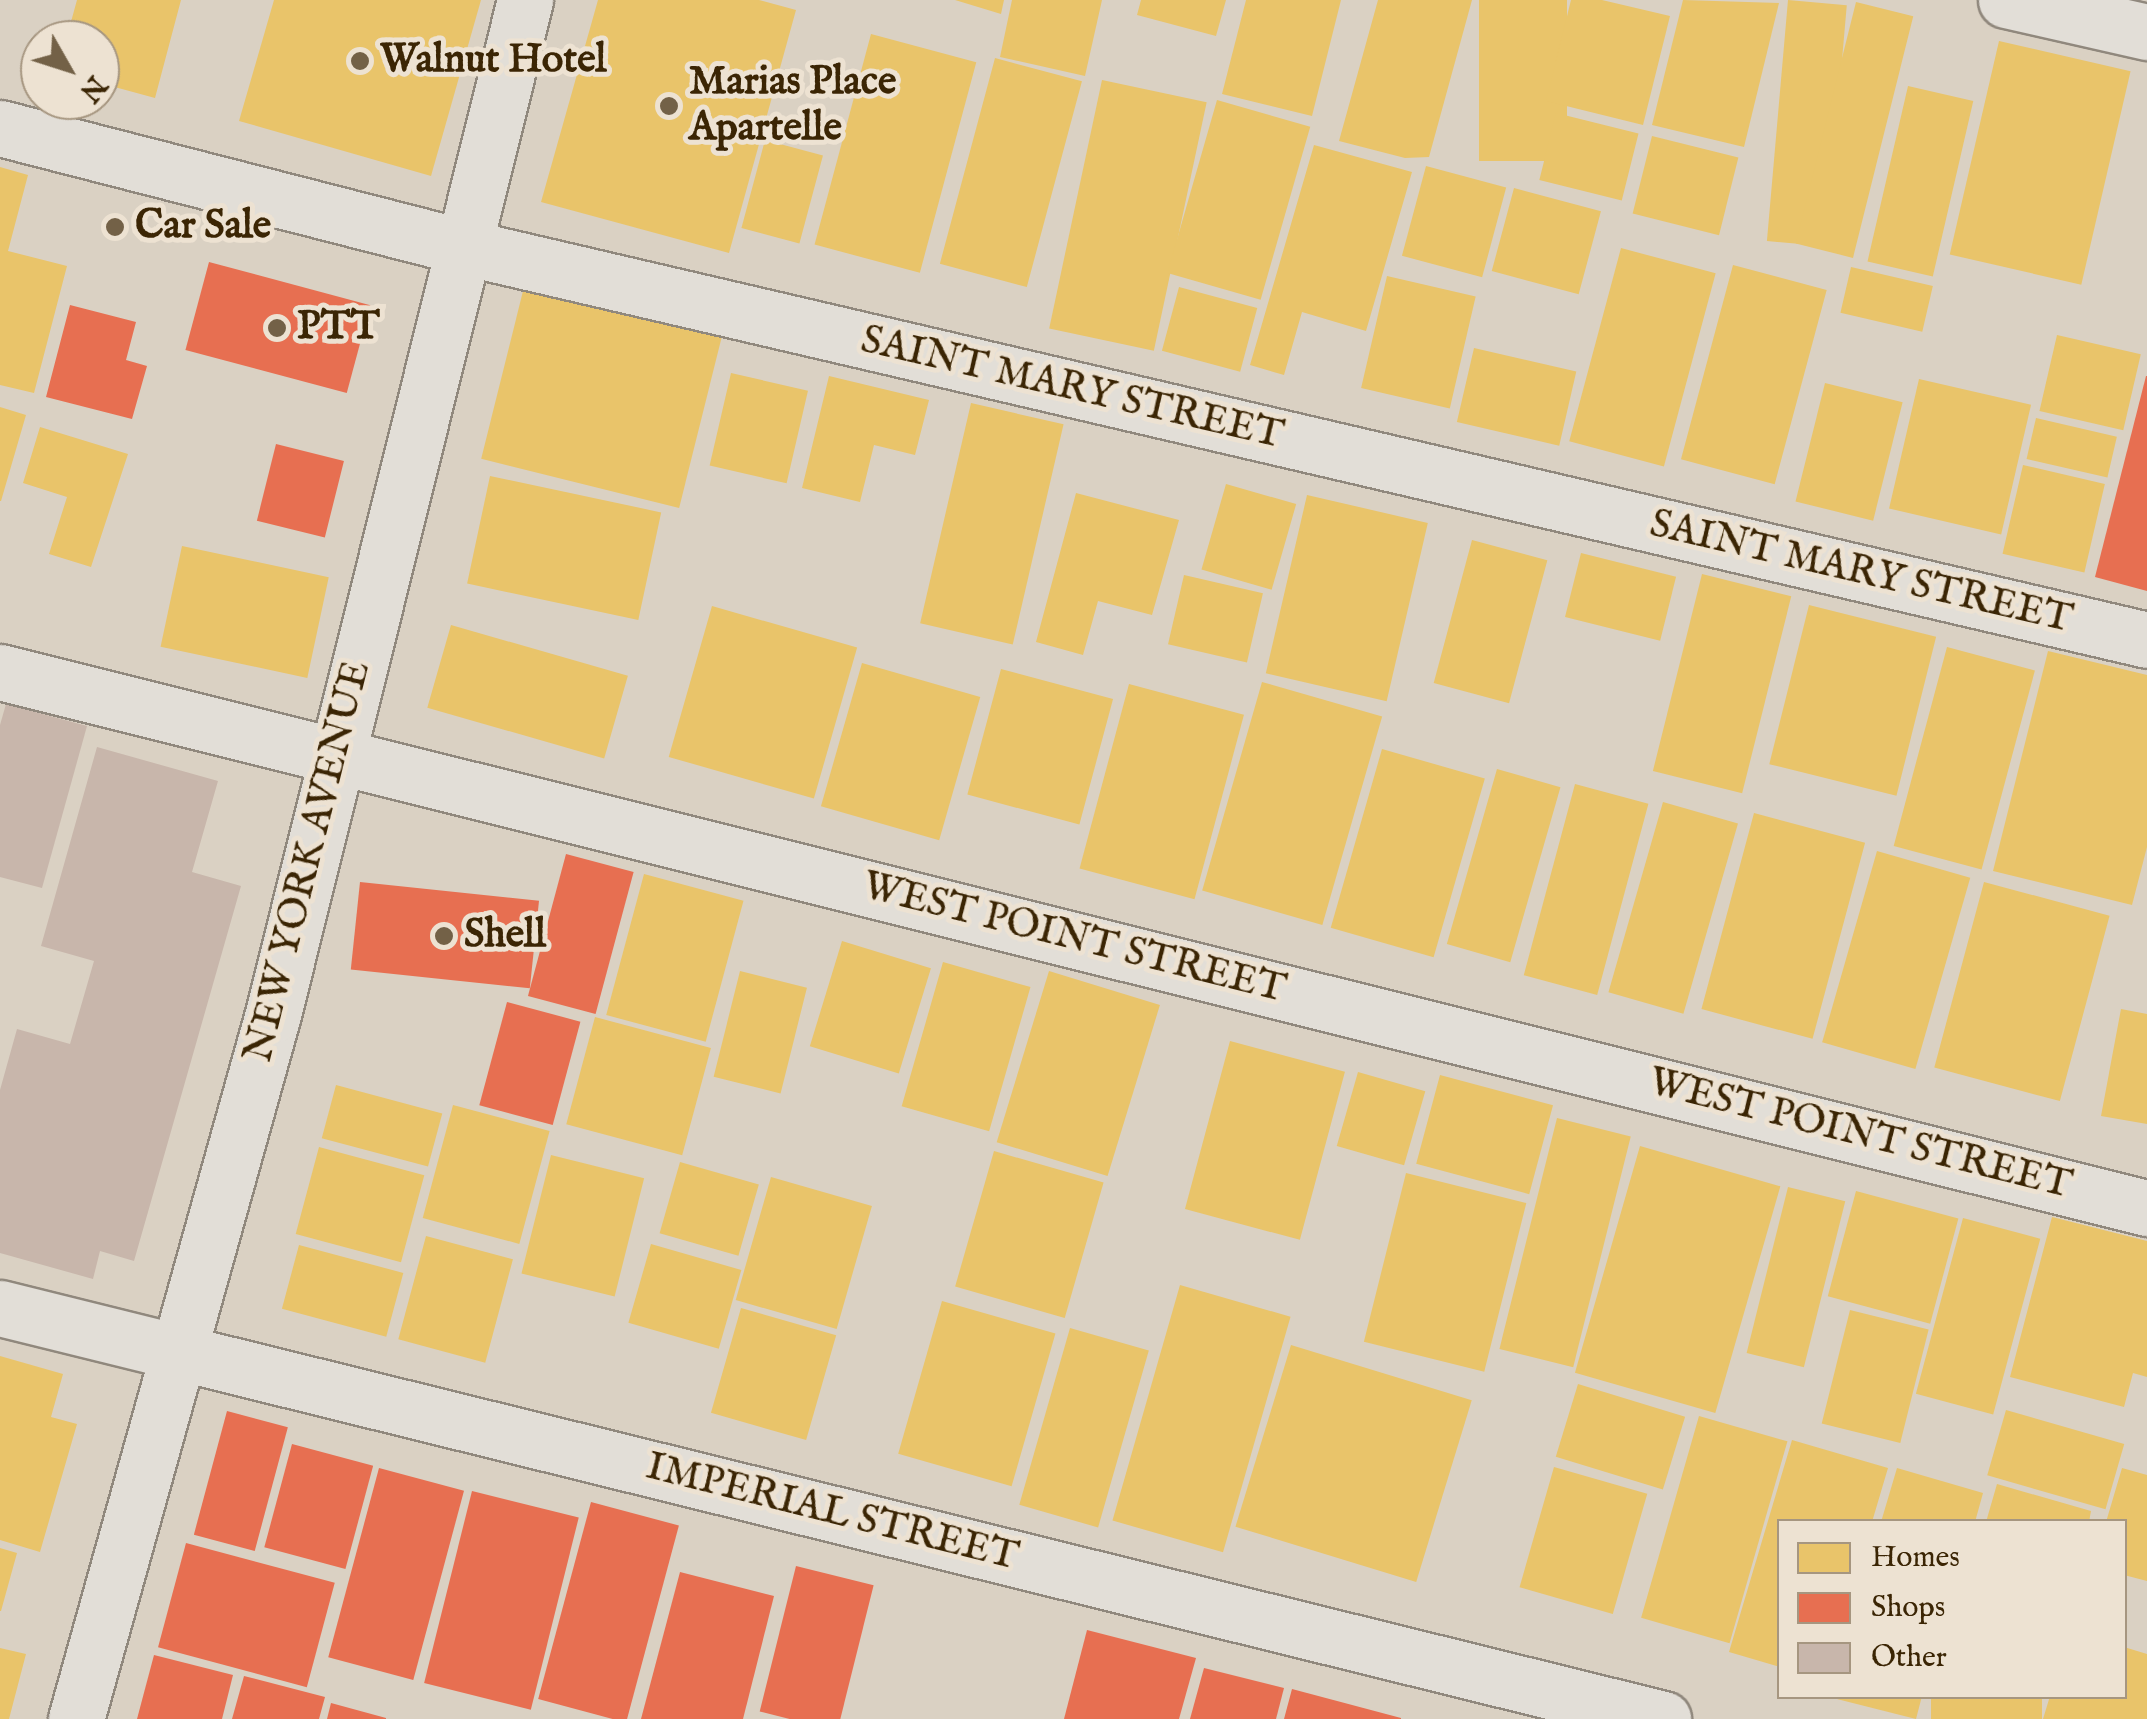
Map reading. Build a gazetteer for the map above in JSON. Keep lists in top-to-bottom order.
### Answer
{
  "streets": {
    "street": [
      "SAINT MARY STREET",
      "NEW YORK AVENUE",
      "WEST POINT STREET",
      "IMPERIAL STREET"
    ]
  },
  "crossings": [
    ["SAINT MARY STREET", "NEW YORK AVENUE"],
    ["NEW YORK AVENUE", "WEST POINT STREET"],
    ["NEW YORK AVENUE", "IMPERIAL STREET"]
  ],
  "places": [
    "Walnut Hotel",
    "Marias Place Apartelle",
    "Car Sale",
    "PTT",
    "Shell"
  ],
  "legend": ["Homes", "Shops", "Other"],
  "north": "bottom right"
}
